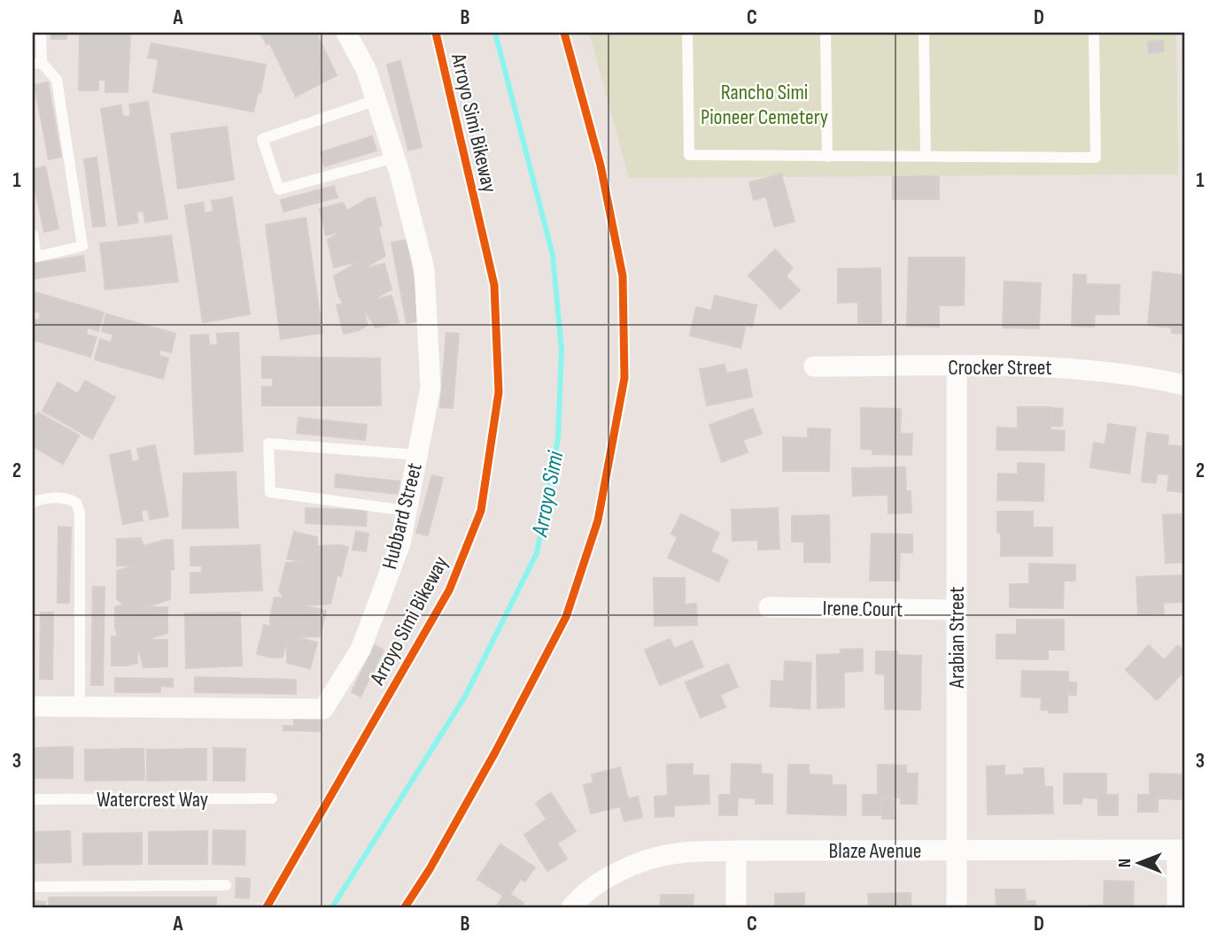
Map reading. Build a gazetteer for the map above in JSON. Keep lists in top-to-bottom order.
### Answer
{
  "streets": {
    "street": [
      "Crocker Street",
      "Hubbard Street",
      "Irene Court",
      "Arabian Street",
      "Blaze Avenue"
    ],
    "lane": ["Watercrest Way"],
    "cycle path": ["Arroyo Simi Bikeway"]
  },
  "crossings": [
    ["Crocker Street", "Arabian Street"],
    ["Irene Court", "Arabian Street"],
    ["Arabian Street", "Blaze Avenue"]
  ],
  "water": ["Arroyo Simi"],
  "parks": ["Rancho Simi Pioneer Cemetery"],
  "north": "left",
  "grid": {
    "columns": [
      "A",
      "B",
      "C",
      "D"
    ],
    "rows": ["1", "2", "3"]
  }
}
